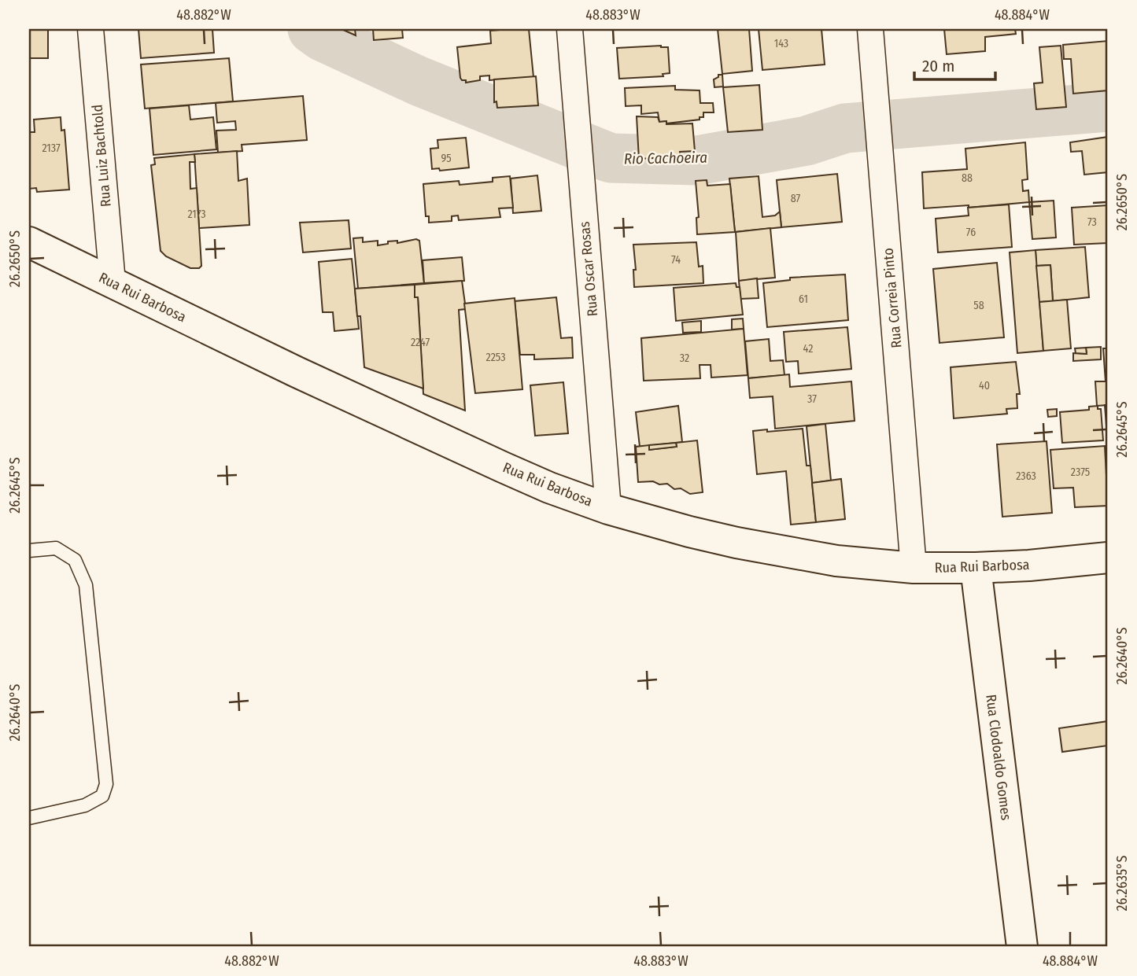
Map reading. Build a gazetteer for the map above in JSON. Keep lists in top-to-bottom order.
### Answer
{
  "streets": {
    "main road": ["Rua Rui Barbosa", "Rua Clodoaldo Gomes"],
    "street": ["Rua Luiz Bachtold", "Rua Oscar Rosas", "Rua Correia Pinto"]
  },
  "crossings": [
    ["Rua Luiz Bachtold", "Rua Rui Barbosa"],
    ["Rua Oscar Rosas", "Rua Rui Barbosa"],
    ["Rua Rui Barbosa", "Rua Correia Pinto"],
    ["Rua Rui Barbosa", "Rua Clodoaldo Gomes"]
  ],
  "water": ["Rio Cachoeira"],
  "house_numbers": [
    "143",
    "2137",
    "95",
    "88",
    "87",
    "2173",
    "73",
    "76",
    "74",
    "61",
    "58",
    "2247",
    "42",
    "2253",
    "32",
    "40",
    "37",
    "2375",
    "2363"
  ],
  "scale_bar": "20 m",
  "coordinates": [
    "48.882°W",
    "48.883°W",
    "48.884°W",
    "26.2650°S",
    "26.2645°S",
    "26.2640°S",
    "26.2635°S"
  ]
}
